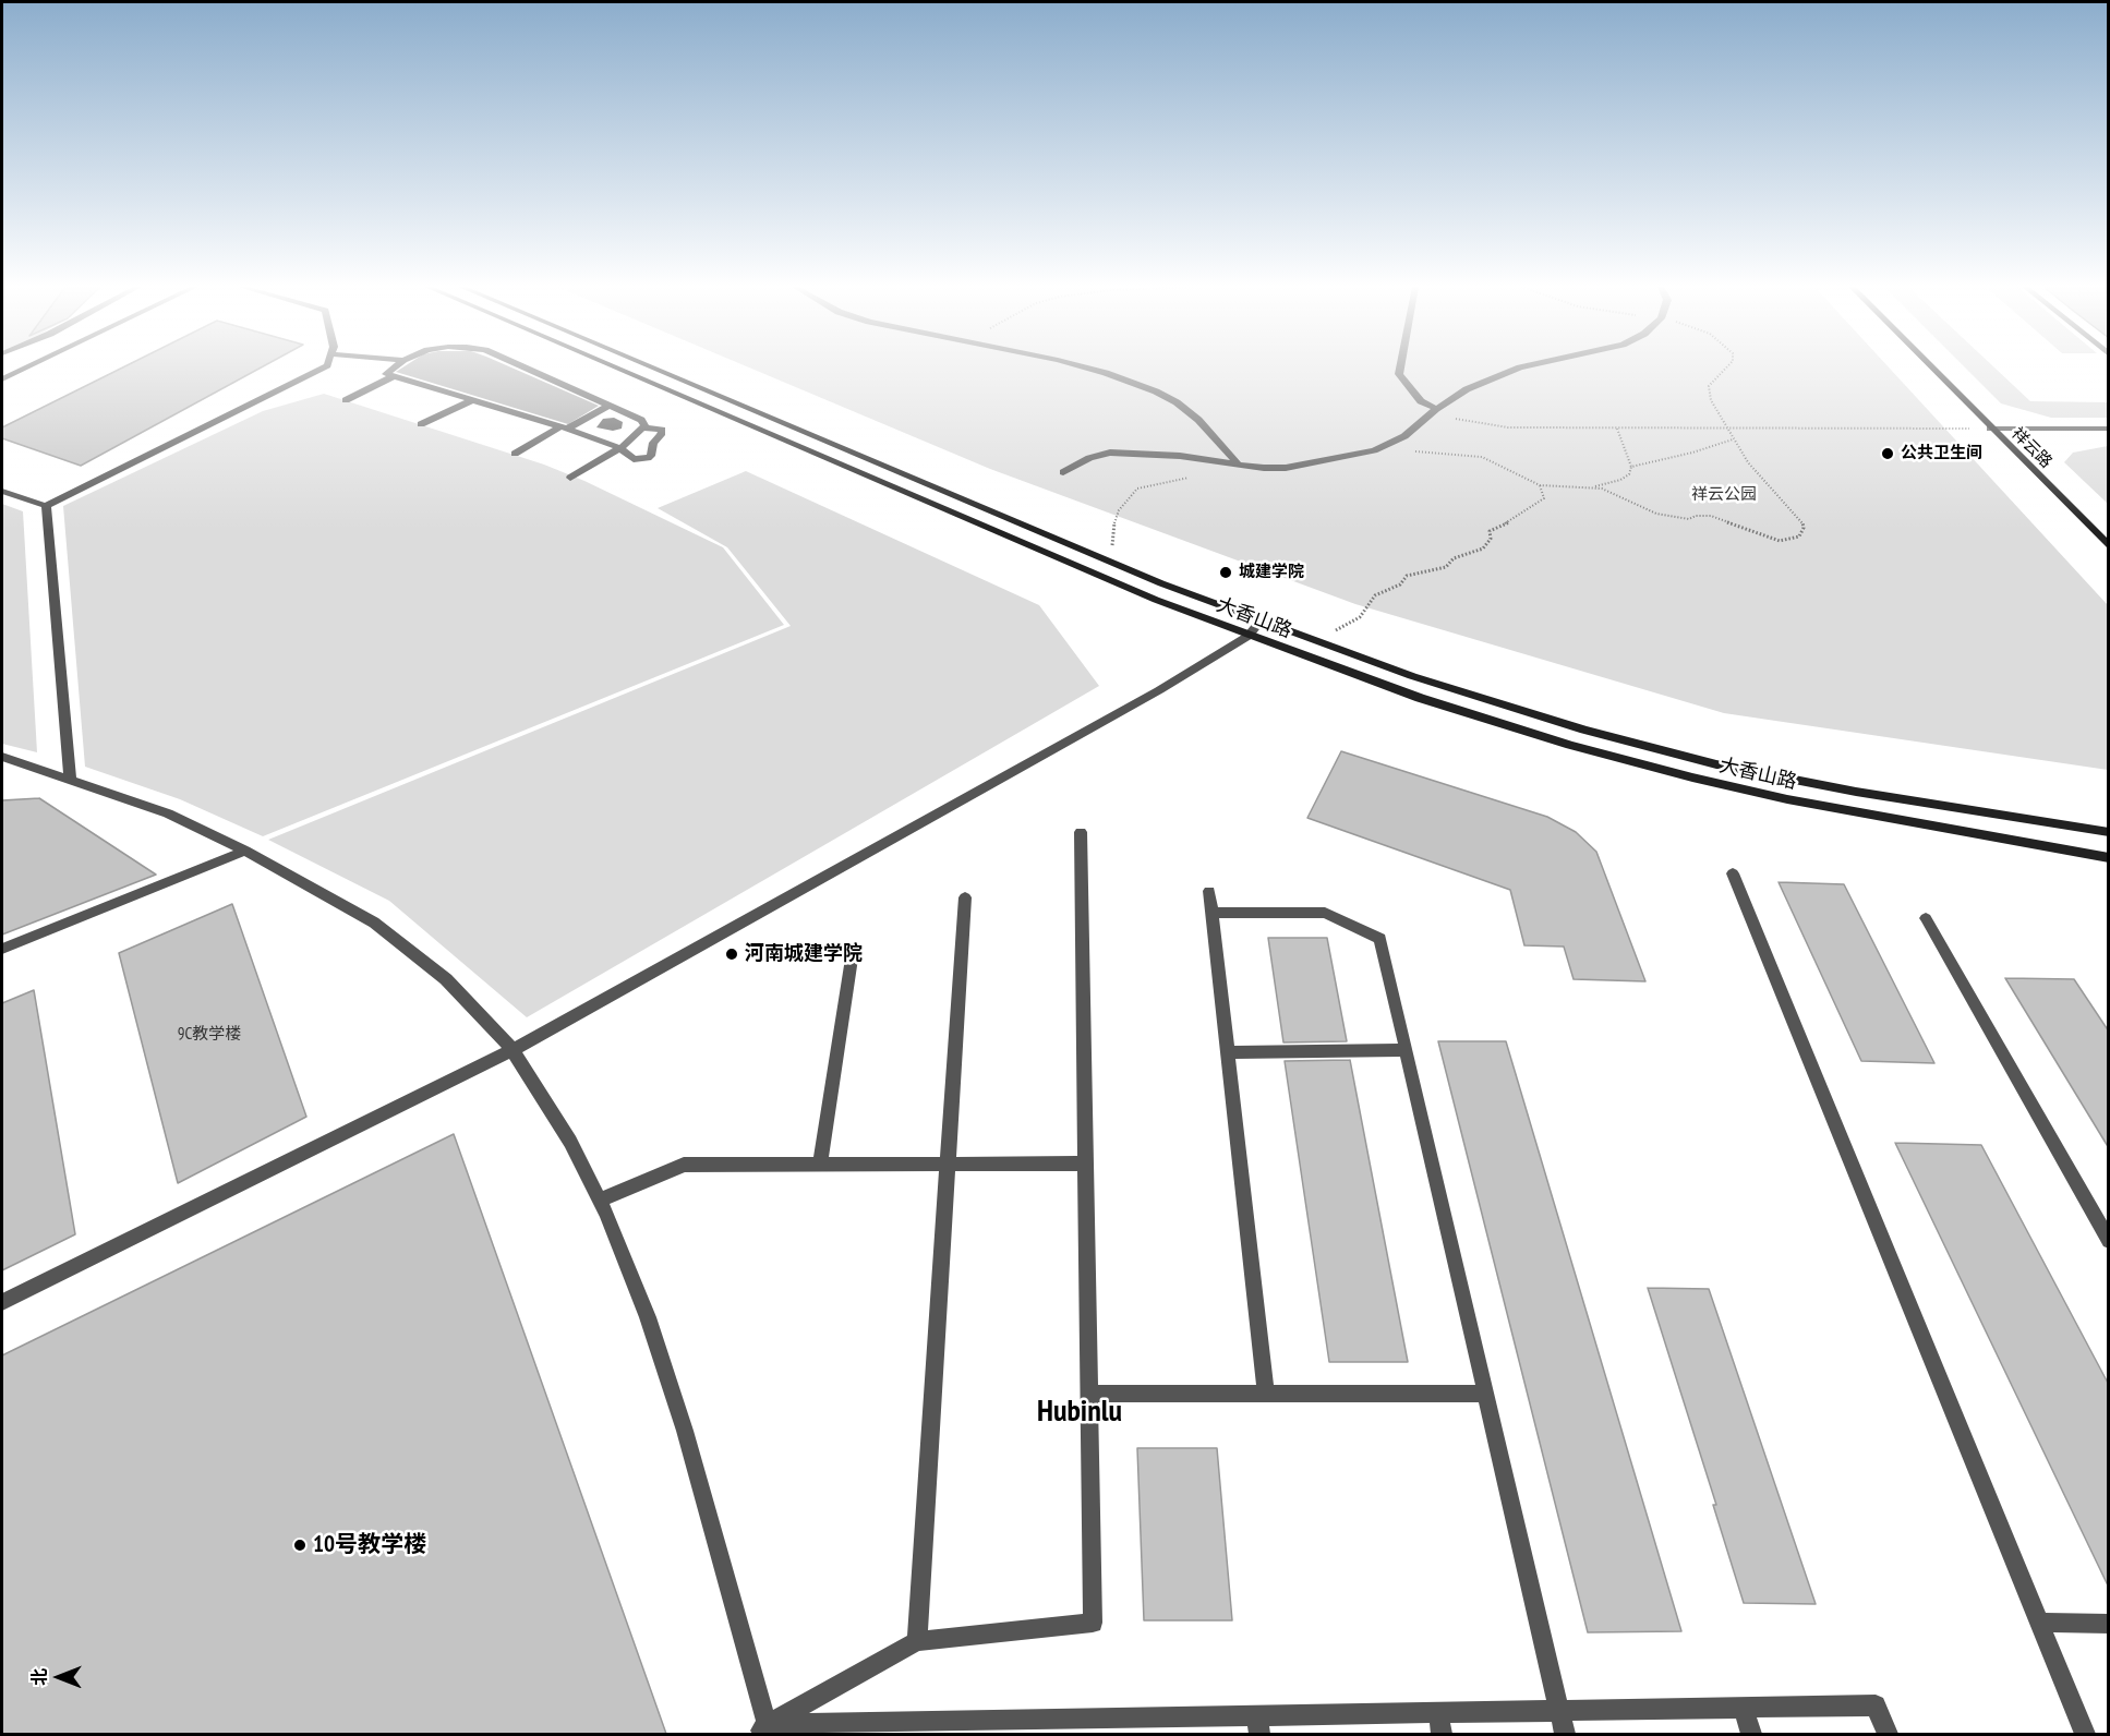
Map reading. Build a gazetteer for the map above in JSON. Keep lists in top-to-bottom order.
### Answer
{
  "streets": {
    "main road": ["祥云路", "大香山路"]
  },
  "districts": ["Hubinlu"],
  "parks": ["祥云公园"],
  "places": [
    "公共卫生间",
    "城建学院",
    "河南城建学院",
    "10号教学楼"
  ],
  "house_numbers": ["9C教学楼"],
  "north": "left"
}
